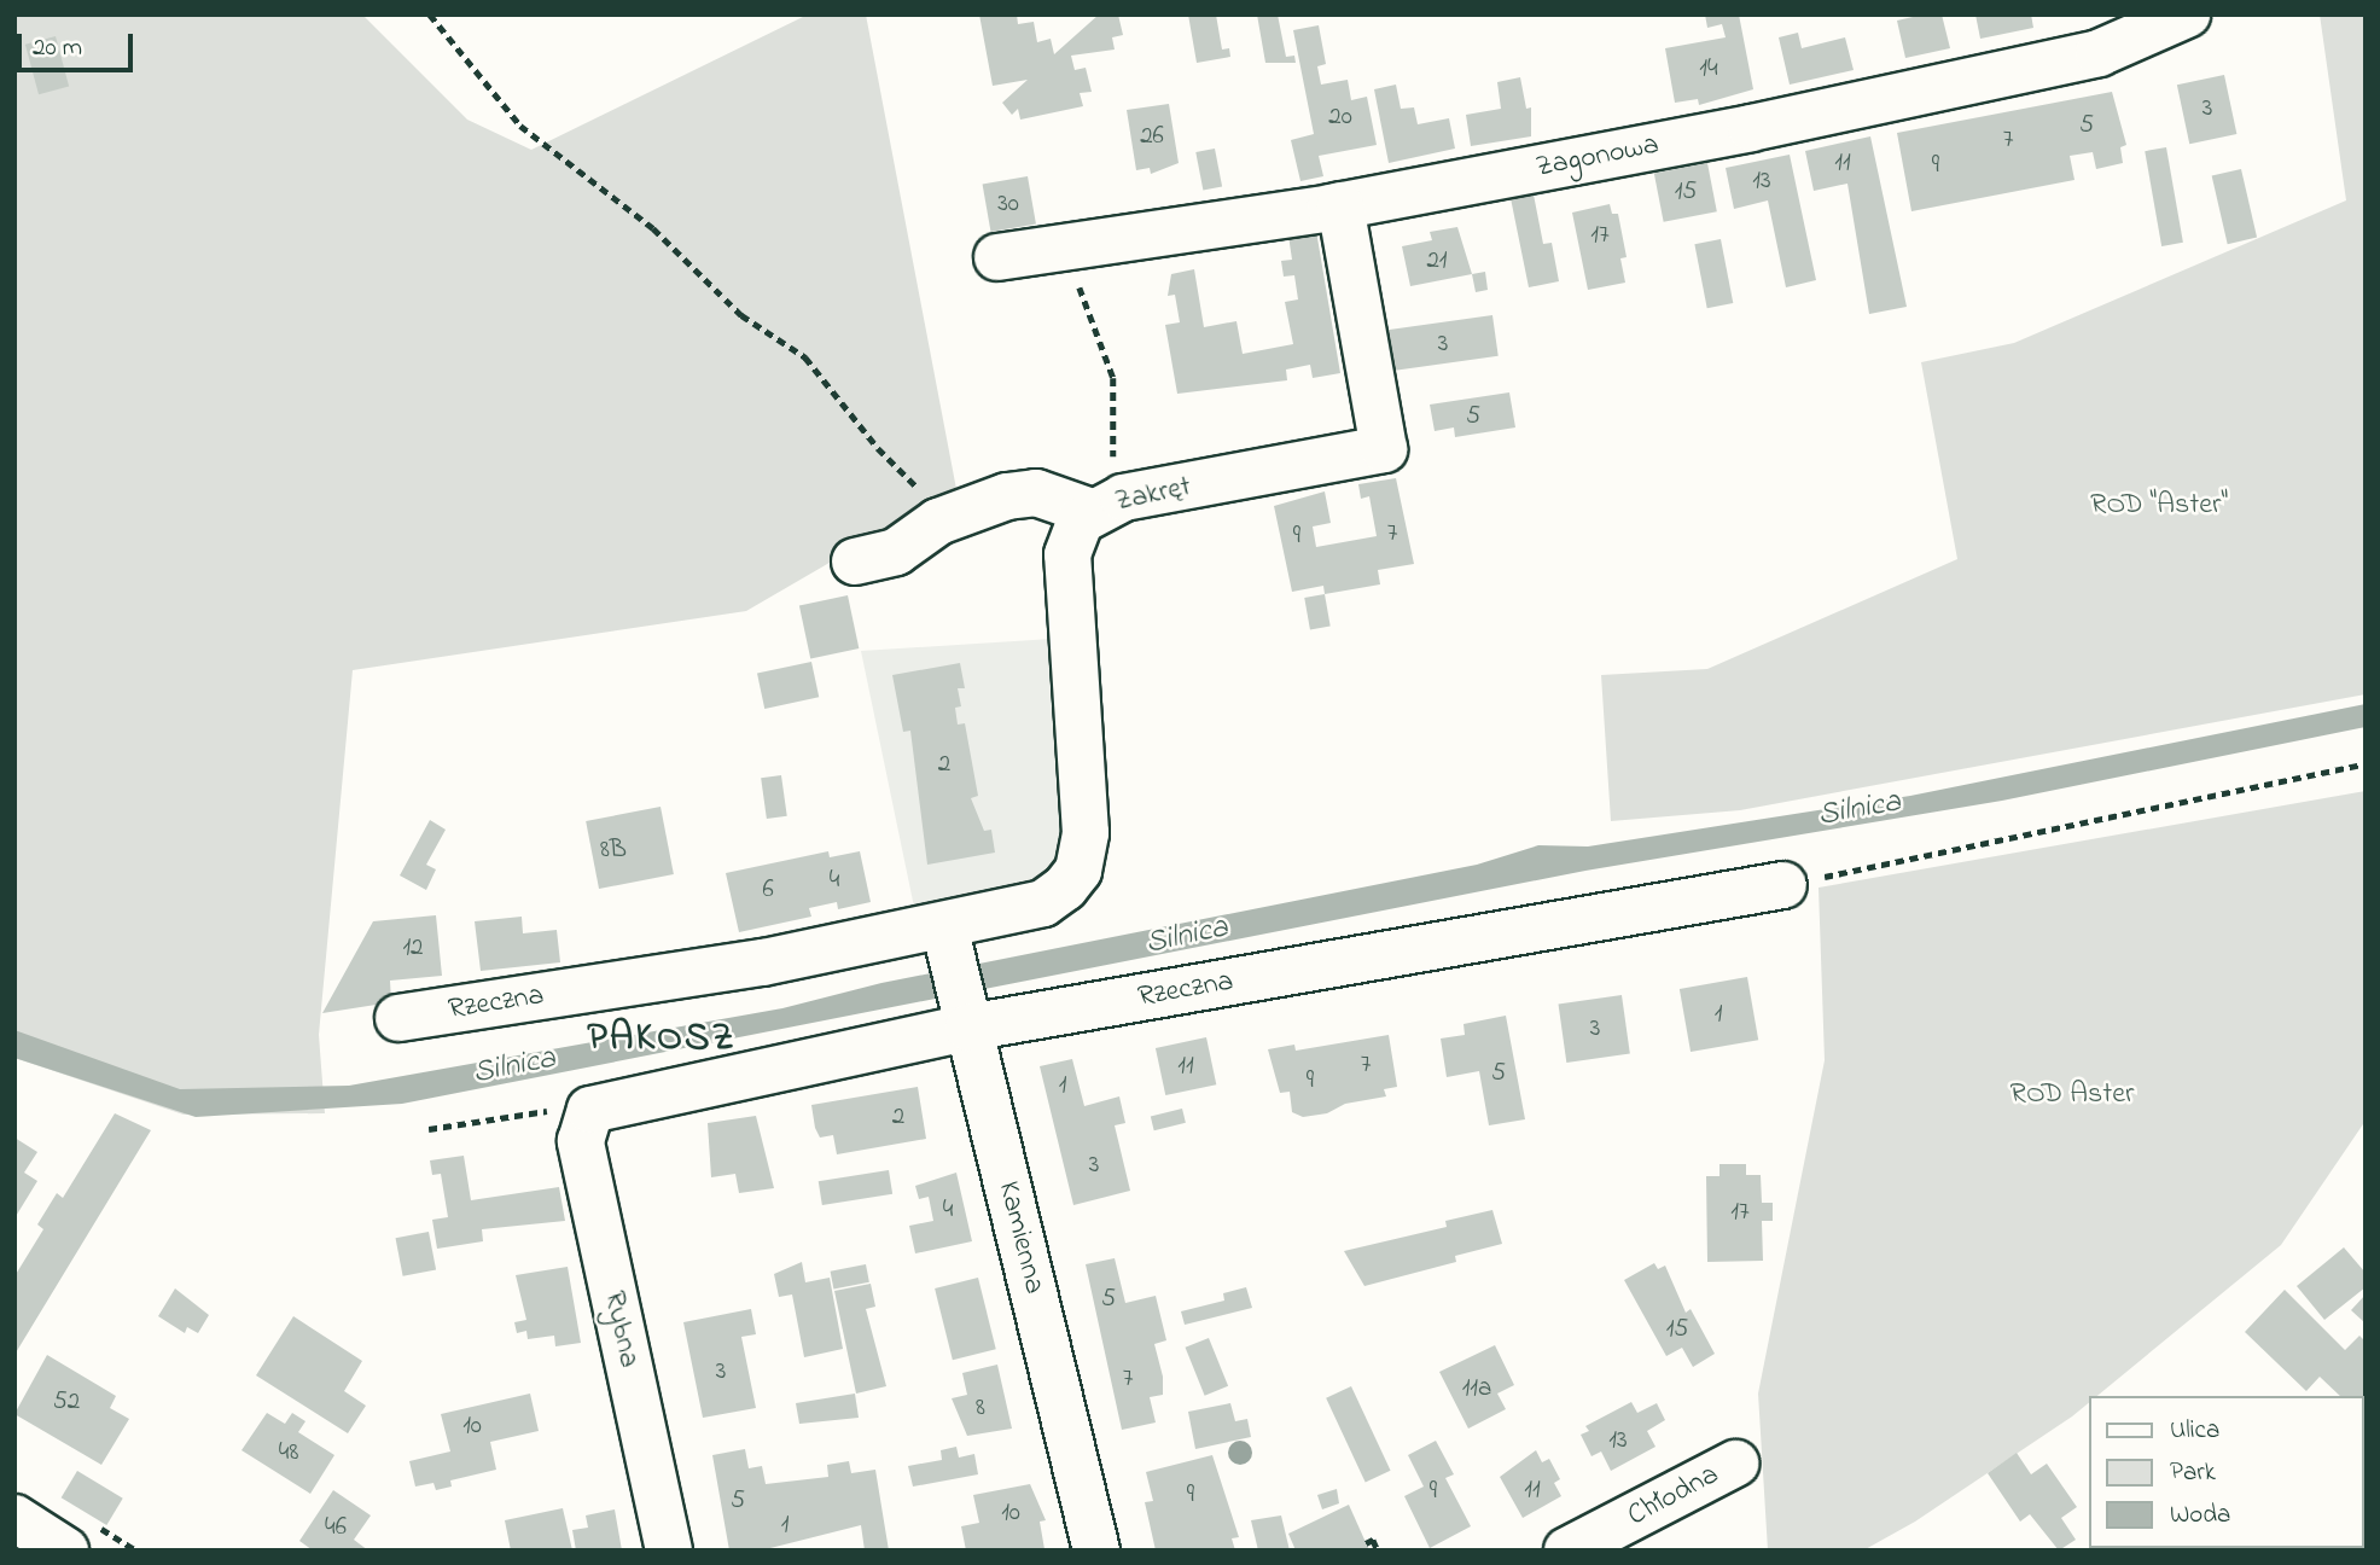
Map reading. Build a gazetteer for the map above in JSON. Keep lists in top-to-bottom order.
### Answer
{
  "streets": {
    "street": [
      "Zagonowa",
      "Zakręt",
      "Rzeczna",
      "Kamienna",
      "Rybna",
      "Chłodna"
    ]
  },
  "crossings": [
    ["Zagonowa", "Zakręt"],
    ["Zakręt", "Rzeczna"],
    ["Rzeczna", "Kamienna"],
    ["Rzeczna", "Rybna"]
  ],
  "districts": ["PAKOSZ"],
  "water": ["Silnica"],
  "parks": ["ROD \"Aster\"", "ROD Aster"],
  "house_numbers": [
    "14",
    "3",
    "20",
    "5",
    "26",
    "7",
    "11",
    "9",
    "13",
    "15",
    "30",
    "17",
    "21",
    "3",
    "5",
    "7",
    "9",
    "2",
    "8B",
    "4",
    "6",
    "12",
    "1",
    "3",
    "7",
    "11",
    "5",
    "9",
    "1",
    "2",
    "3",
    "4",
    "17",
    "5",
    "15",
    "3",
    "7",
    "11a",
    "52",
    "8",
    "10",
    "13",
    "48",
    "11",
    "9",
    "9",
    "5",
    "10",
    "1",
    "46"
  ],
  "legend": ["Ulica", "Park", "Woda"],
  "scale_bar": "20 m"
}
